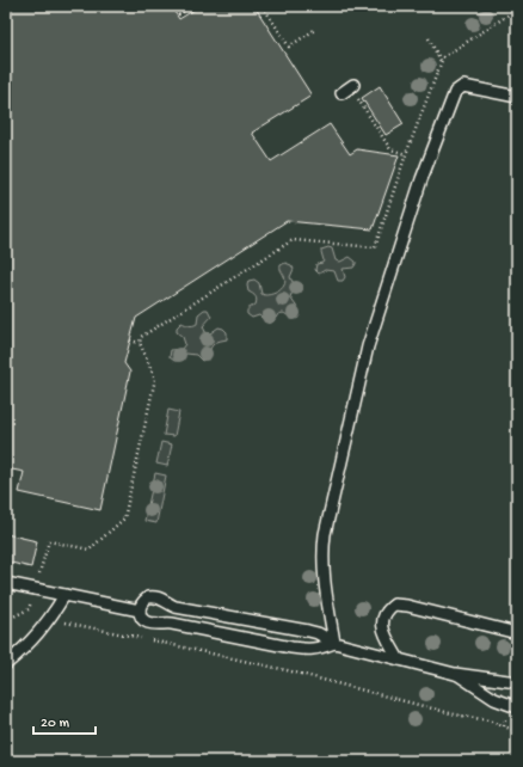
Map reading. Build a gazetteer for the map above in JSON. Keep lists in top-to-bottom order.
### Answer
{
  "scale_bar": "20 m"
}
